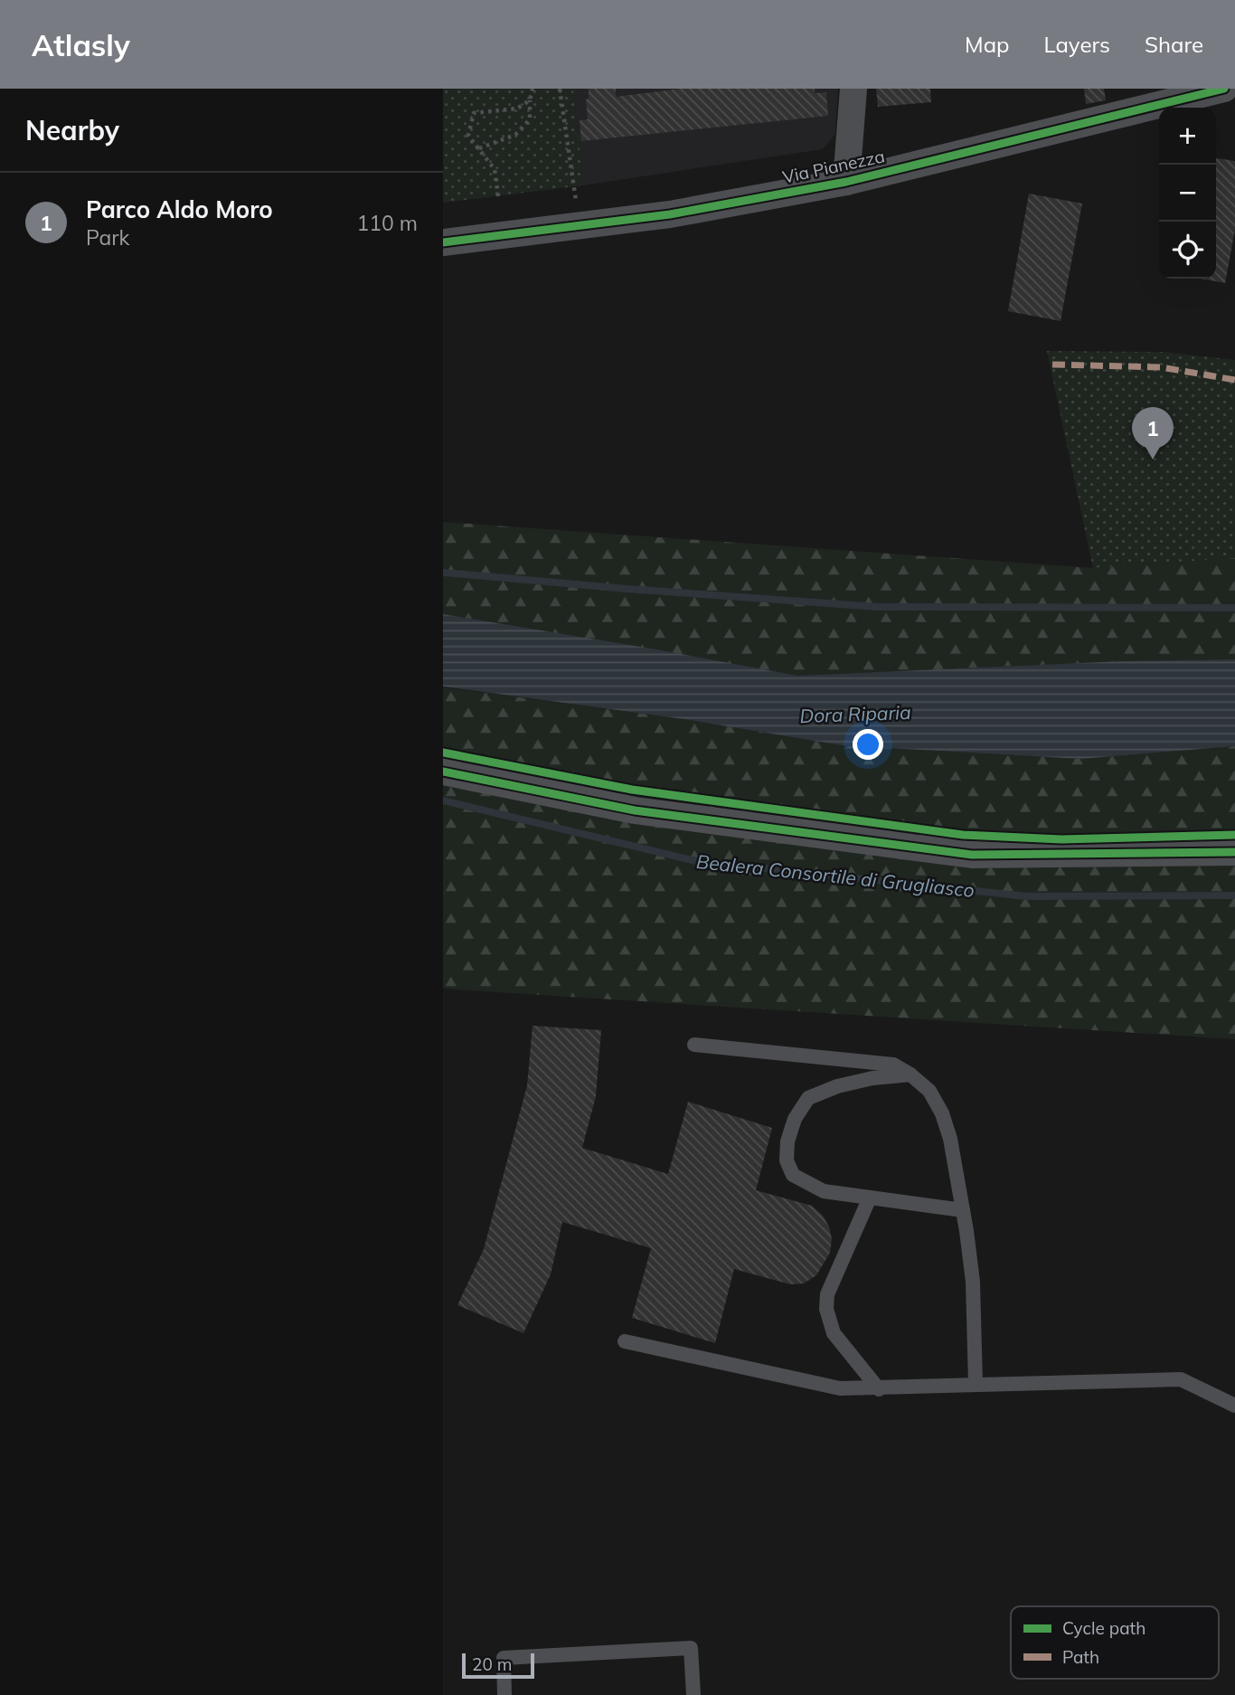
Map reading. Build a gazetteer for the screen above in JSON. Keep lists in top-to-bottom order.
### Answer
{
  "streets": {
    "street": ["Via Pianezza"]
  },
  "water": ["Dora Riparia", "Bealera Consortile di Grugliasco"],
  "legend": ["Cycle path", "Path"],
  "scale_bar": "20 m",
  "page": {
    "header": "Atlasly",
    "nav": ["Map", "Layers", "Share"],
    "heading": "Nearby",
    "map_buttons": ["+", "−"],
    "list": [
      {
        "mark": "1",
        "name": "Parco Aldo Moro",
        "note": "Park",
        "value": "110 m"
      }
    ],
    "pins": "1",
    "scale": "20 m"
  }
}
